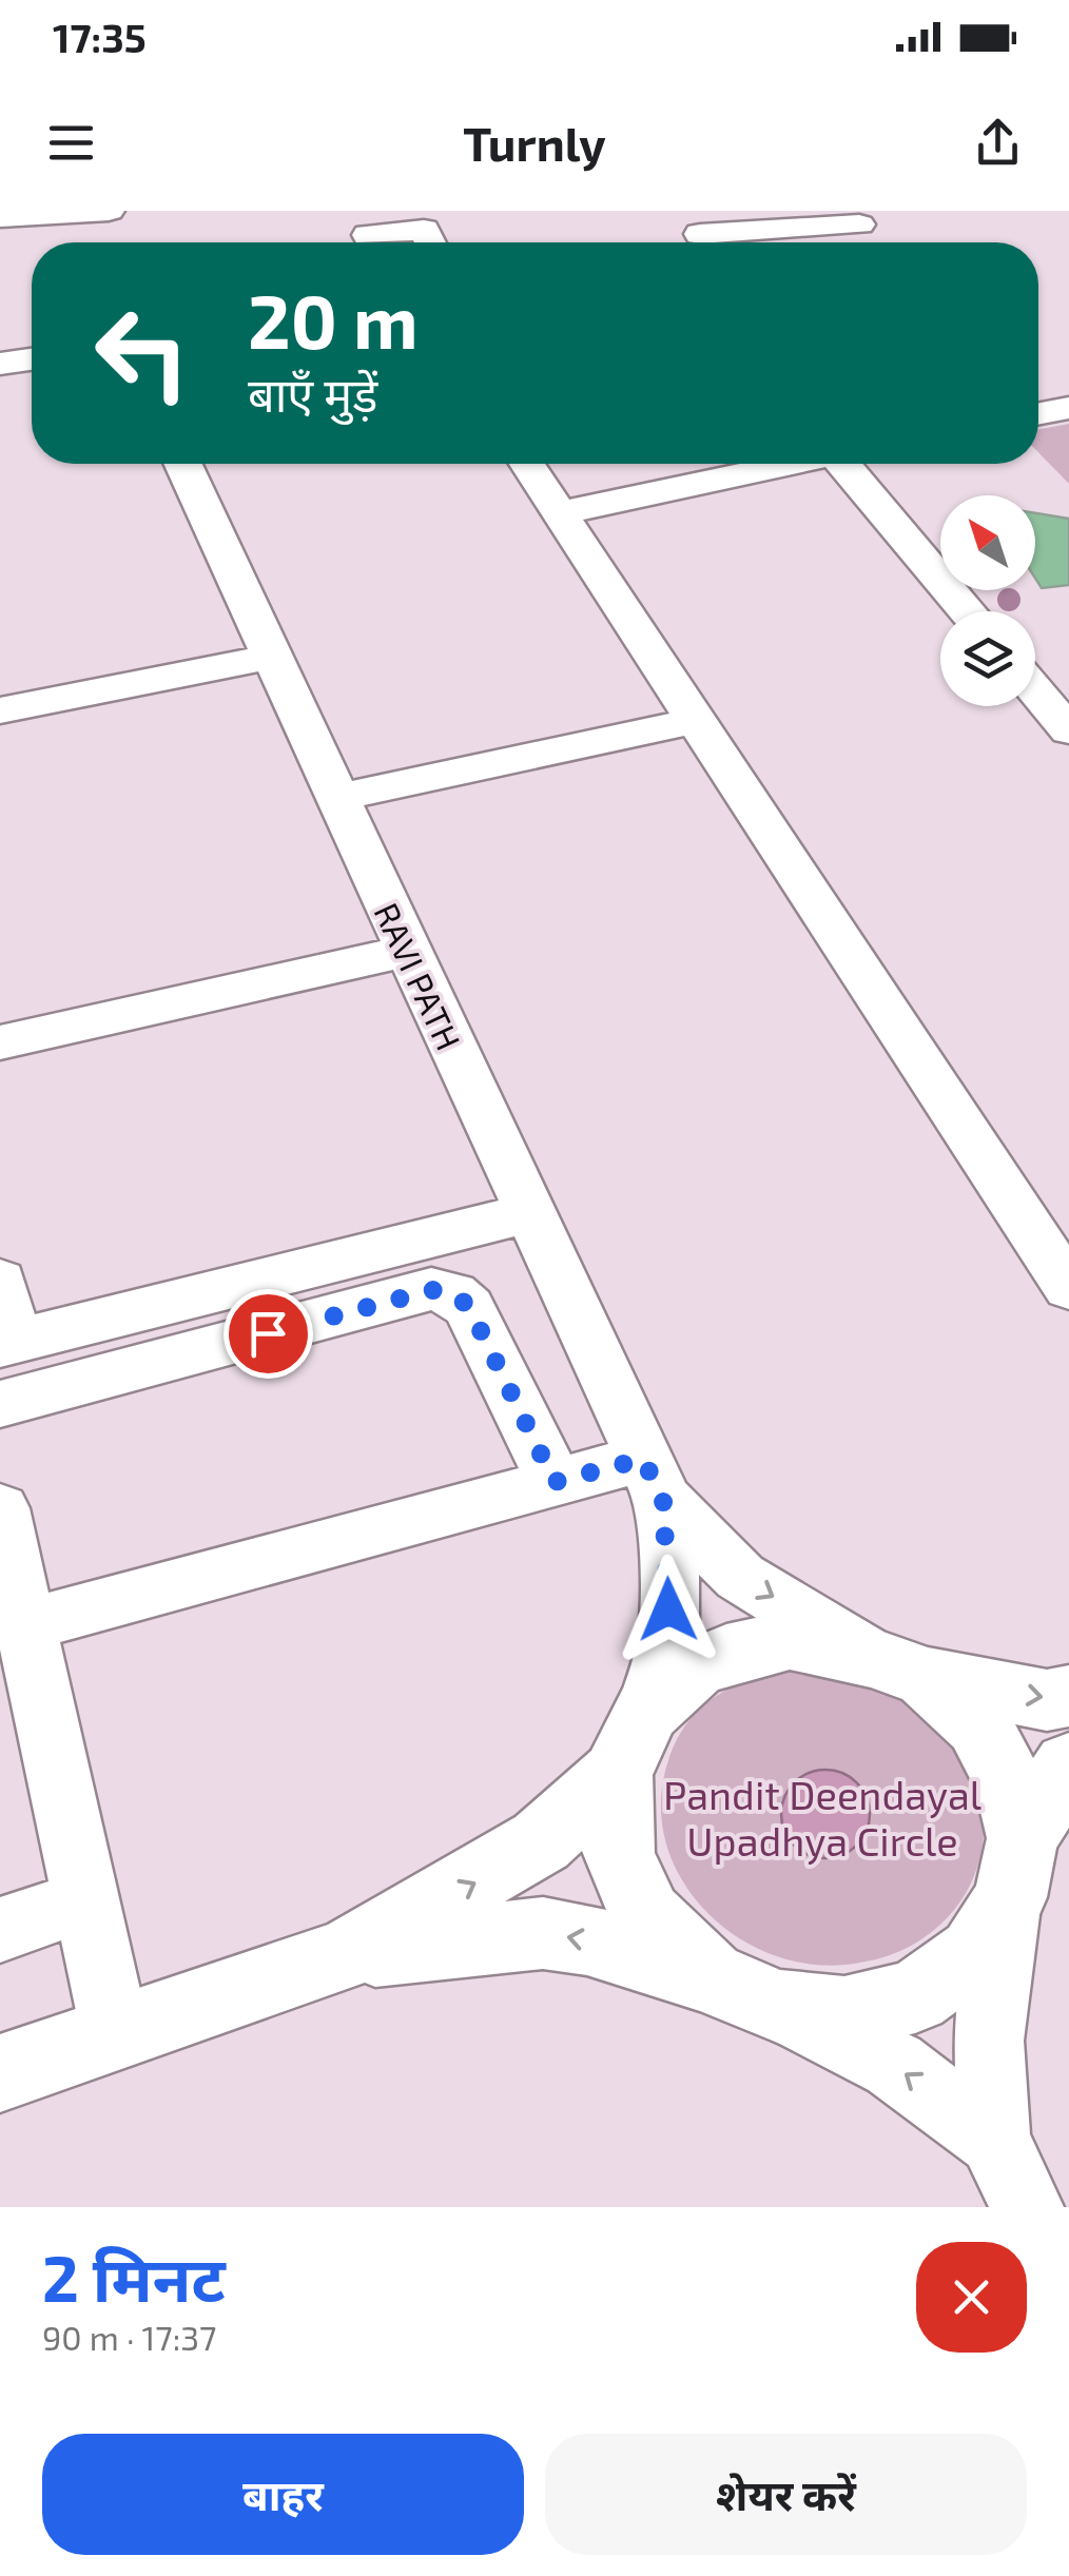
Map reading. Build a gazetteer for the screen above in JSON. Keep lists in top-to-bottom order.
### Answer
{
  "streets": {
    "street": ["RAVI PATH"]
  },
  "parks": ["Pandit Deendayal Upadhya Circle"],
  "north": "top left",
  "page": {
    "status": "17:35",
    "header": "Turnly",
    "turn": ["20 m", "बाएँ मुड़ें"],
    "heading": ["2 मिनट", "90 m · 17:37"],
    "buttons": ["बाहर", "शेयर करें"]
  }
}
